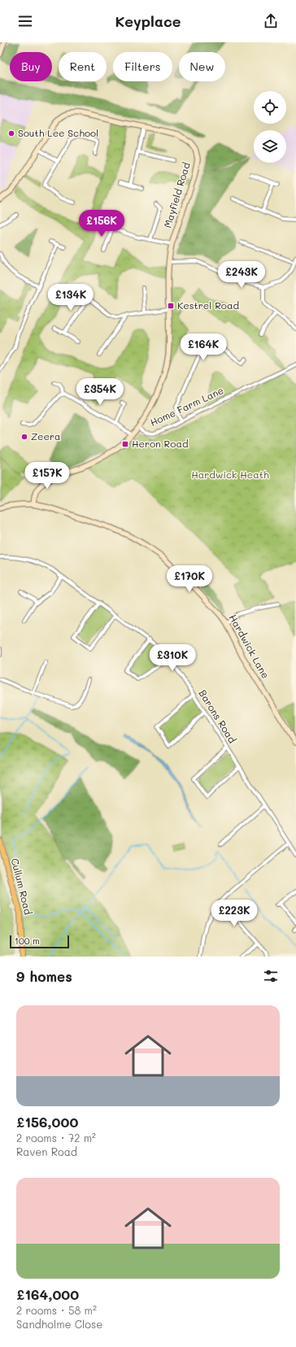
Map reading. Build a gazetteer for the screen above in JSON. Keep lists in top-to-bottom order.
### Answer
{
  "streets": {
    "main road": ["Cullum Road"],
    "street": [
      "Mayfield Road",
      "Home Farm Lane",
      "Hardwick Lane",
      "Barons Road"
    ]
  },
  "crossings": [
    ["Mayfield Road", "Home Farm Lane"],
    ["Home Farm Lane", "Hardwick Lane"]
  ],
  "parks": ["Hardwick Heath"],
  "places": {
    "other": ["South Lee School", "Zeera"],
    "transit": ["Kestrel Road", "Heron Road"]
  },
  "scale_bar": "100 m",
  "page": {
    "header": "Keyplace",
    "chip": [
      "Buy",
      "Rent",
      "Filters",
      "New"
    ],
    "price": [
      "£156K",
      "£243K",
      "£134K",
      "£164K",
      "£354K",
      "£157K",
      "£170K",
      "£310K",
      "£223K"
    ],
    "scale": "100 m",
    "heading": "9 homes",
    "list": [
      {
        "name": "£156,000",
        "note": "2 rooms · 72 m² · Raven Road"
      },
      {
        "name": "£164,000",
        "note": "2 rooms · 58 m² · Sandholme Close"
      }
    ]
  }
}
